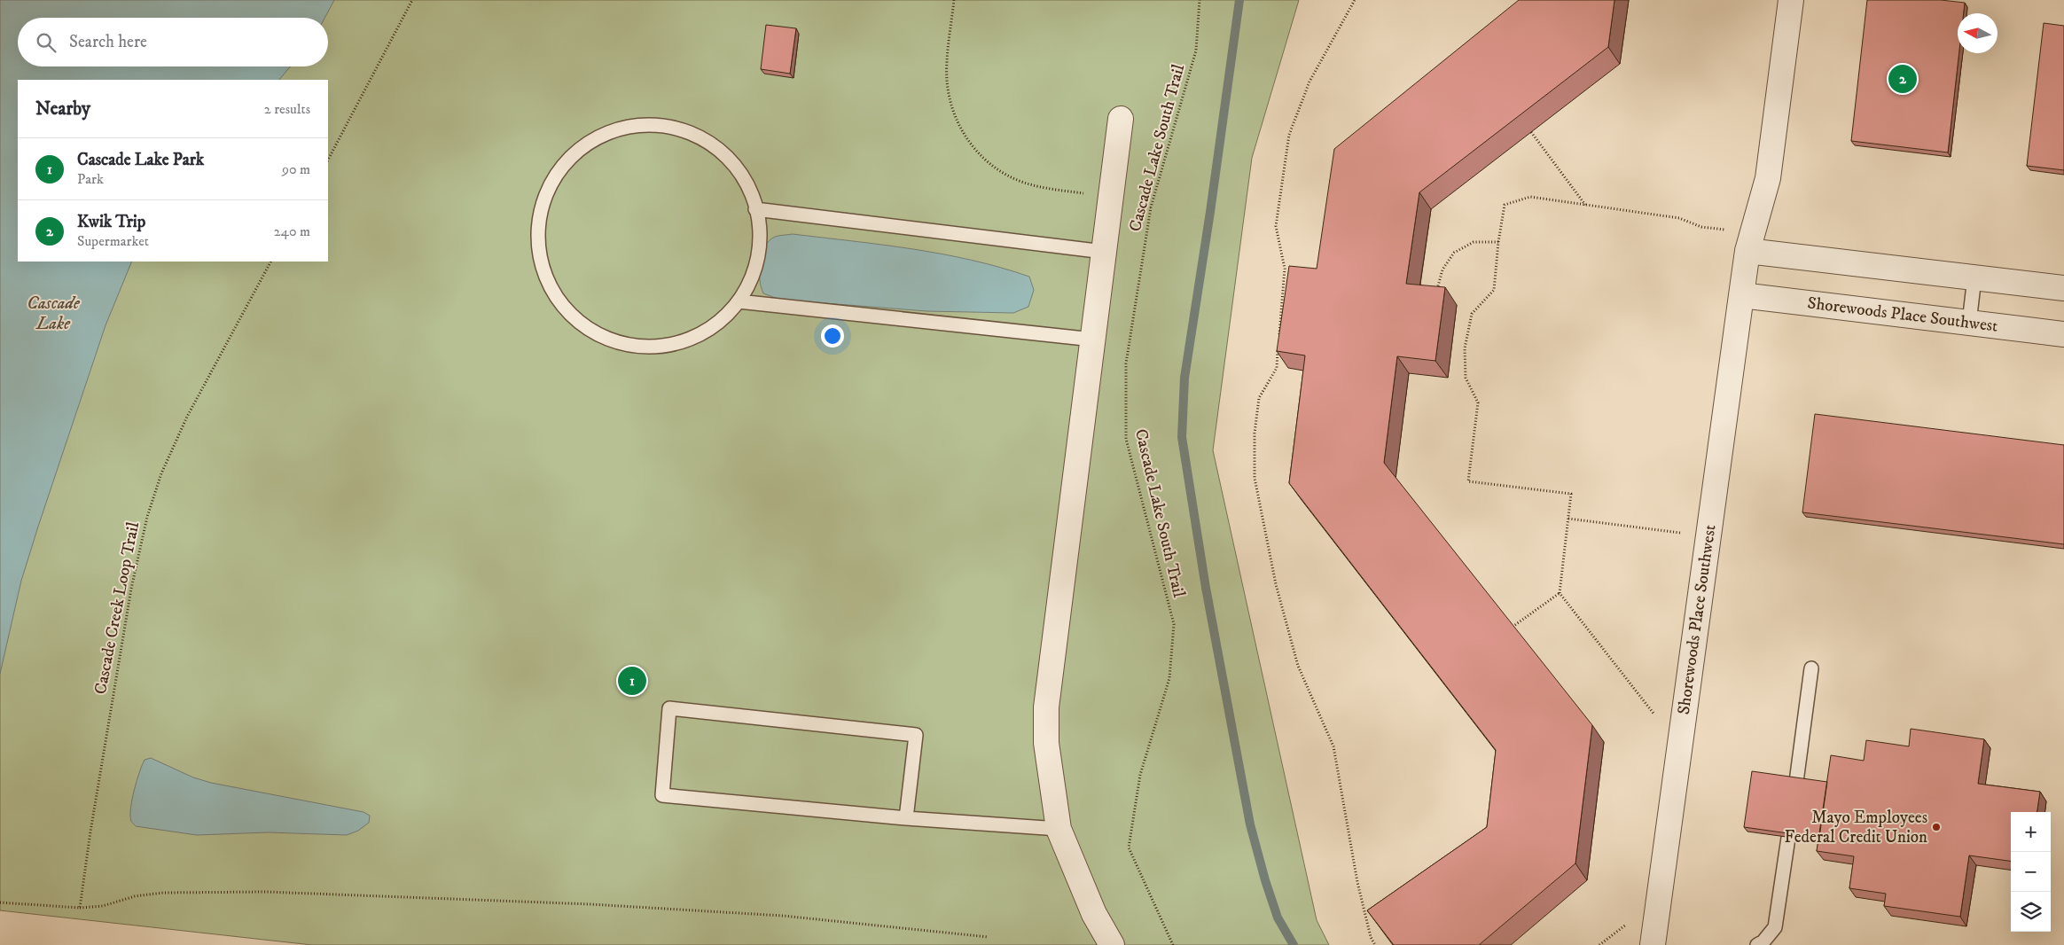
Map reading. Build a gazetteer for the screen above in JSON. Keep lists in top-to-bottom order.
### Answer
{
  "streets": {
    "street": ["Shorewoods Place Southwest"],
    "path": ["Cascade Lake South Trail", "Cascade Creek Loop Trail"]
  },
  "water": ["Cascade Lake"],
  "places": ["Mayo Employees Federal Credit Union"],
  "north": "left",
  "page": {
    "search": "Search here",
    "pins": ["2", "1"],
    "heading": ["Nearby", "2 results"],
    "list": [
      {
        "mark": "1",
        "name": "Cascade Lake Park",
        "note": "Park",
        "value": "90 m"
      },
      {
        "mark": "2",
        "name": "Kwik Trip",
        "note": "Supermarket",
        "value": "240 m"
      }
    ],
    "map_buttons": ["+", "−"]
  }
}
